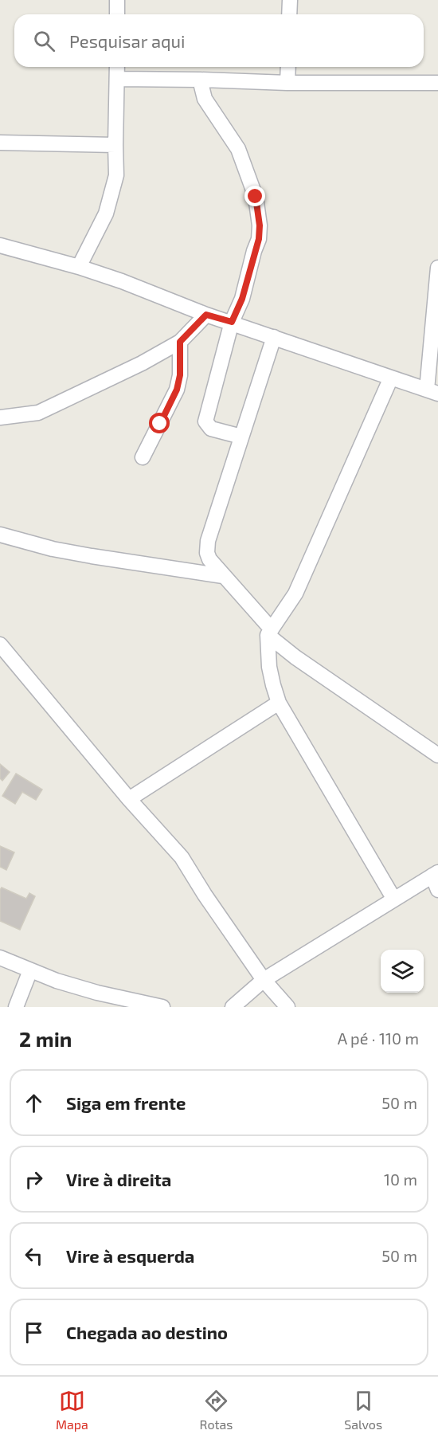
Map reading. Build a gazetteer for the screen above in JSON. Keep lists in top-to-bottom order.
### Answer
{
  "page": {
    "search": "Pesquisar aqui",
    "heading": ["2 min", "A pé · 110 m"],
    "list": [
      ["Siga em frente", "50 m"],
      ["Vire à direita", "10 m"],
      ["Vire à esquerda", "50 m"],
      "Chegada ao destino"
    ],
    "nav": ["Mapa", "Rotas", "Salvos"]
  }
}
